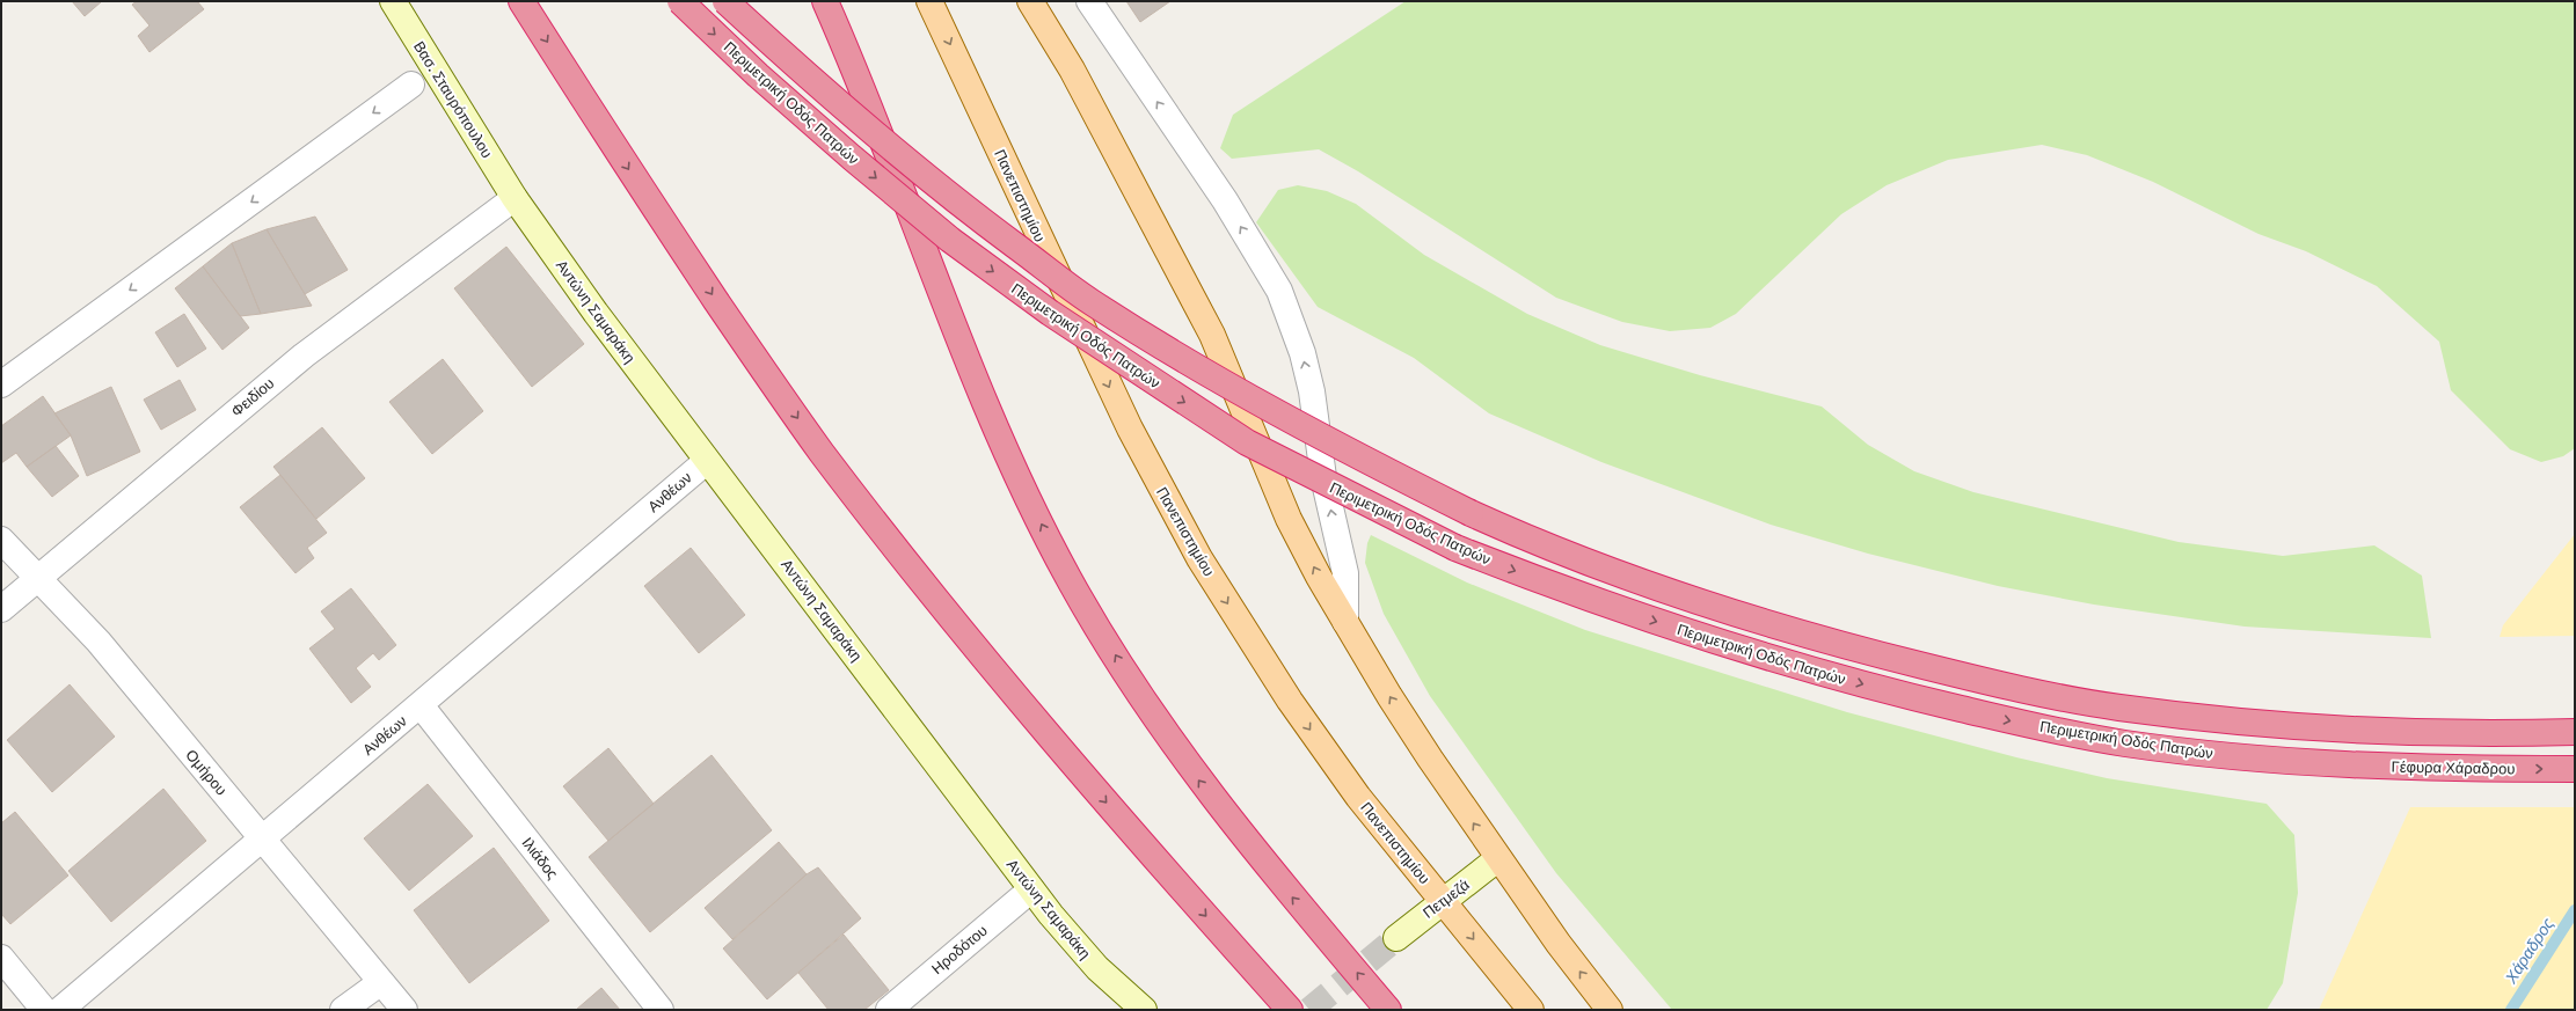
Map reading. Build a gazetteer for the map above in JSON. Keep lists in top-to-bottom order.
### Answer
{
  "streets": {
    "highway": ["Περιμετρική Οδός Πατρών", "Γέφυρα Χάραδρου"],
    "main road": ["Πανεπιστημίου"],
    "street": [
      "Βασ. Σταυρόπουλου",
      "Αντώνη Σαμαράκη",
      "Φειδίου",
      "Ανθέων",
      "Ομήρου",
      "Ιλιάδος",
      "Πετμεζά",
      "Ηροδότου"
    ]
  },
  "crossings": [
    ["Βασ. Σταυρόπουλου", "Αντώνη Σαμαράκη"],
    ["Βασ. Σταυρόπουλου", "Φειδίου"],
    ["Περιμετρική Οδός Πατρών", "Γέφυρα Χάραδρου"],
    ["Πανεπιστημίου", "Πετμεζά"],
    ["Αντώνη Σαμαράκη", "Φειδίου"],
    ["Αντώνη Σαμαράκη", "Ανθέων"],
    ["Αντώνη Σαμαράκη", "Ηροδότου"],
    ["Φειδίου", "Ομήρου"],
    ["Ανθέων", "Ομήρου"],
    ["Ανθέων", "Ιλιάδος"]
  ],
  "one_way": ["Γέφυρα Χάραδρου"],
  "water": ["Χάραδρος"]
}
